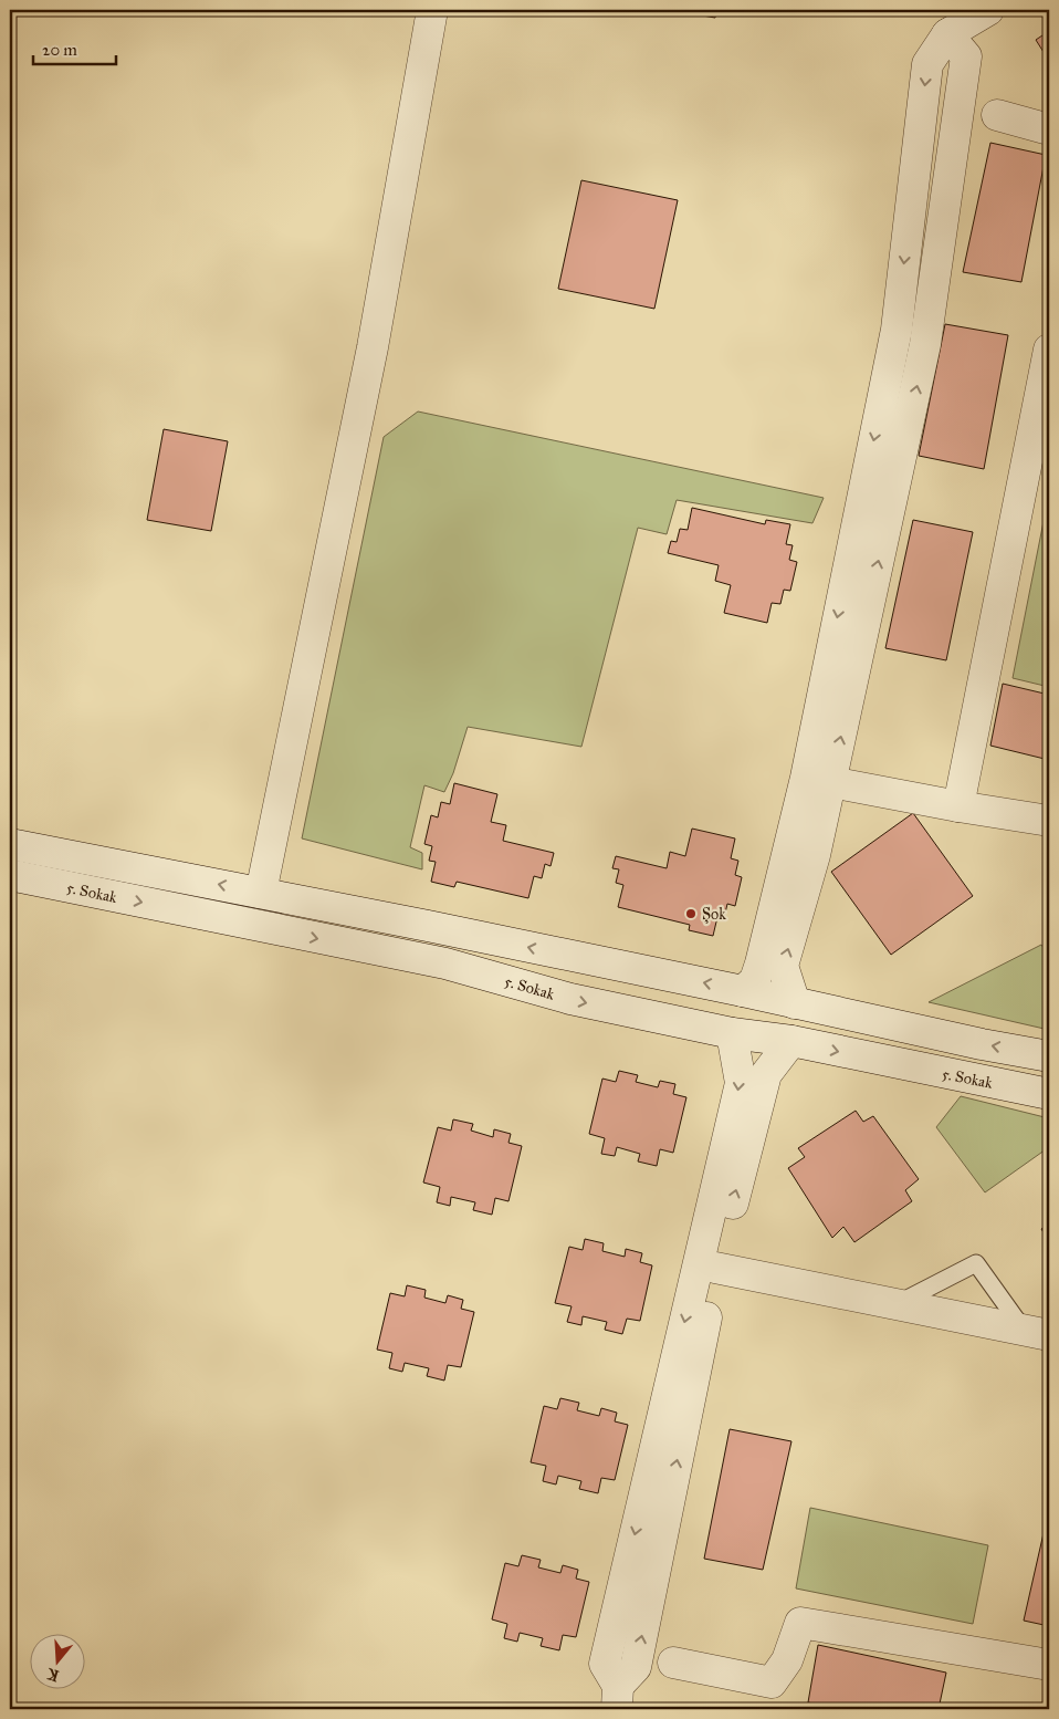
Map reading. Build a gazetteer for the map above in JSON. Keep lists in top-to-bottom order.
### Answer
{
  "streets": {
    "street": ["5. Sokak"]
  },
  "places": ["Şok"],
  "scale_bar": "20 m",
  "north": "bottom"
}
